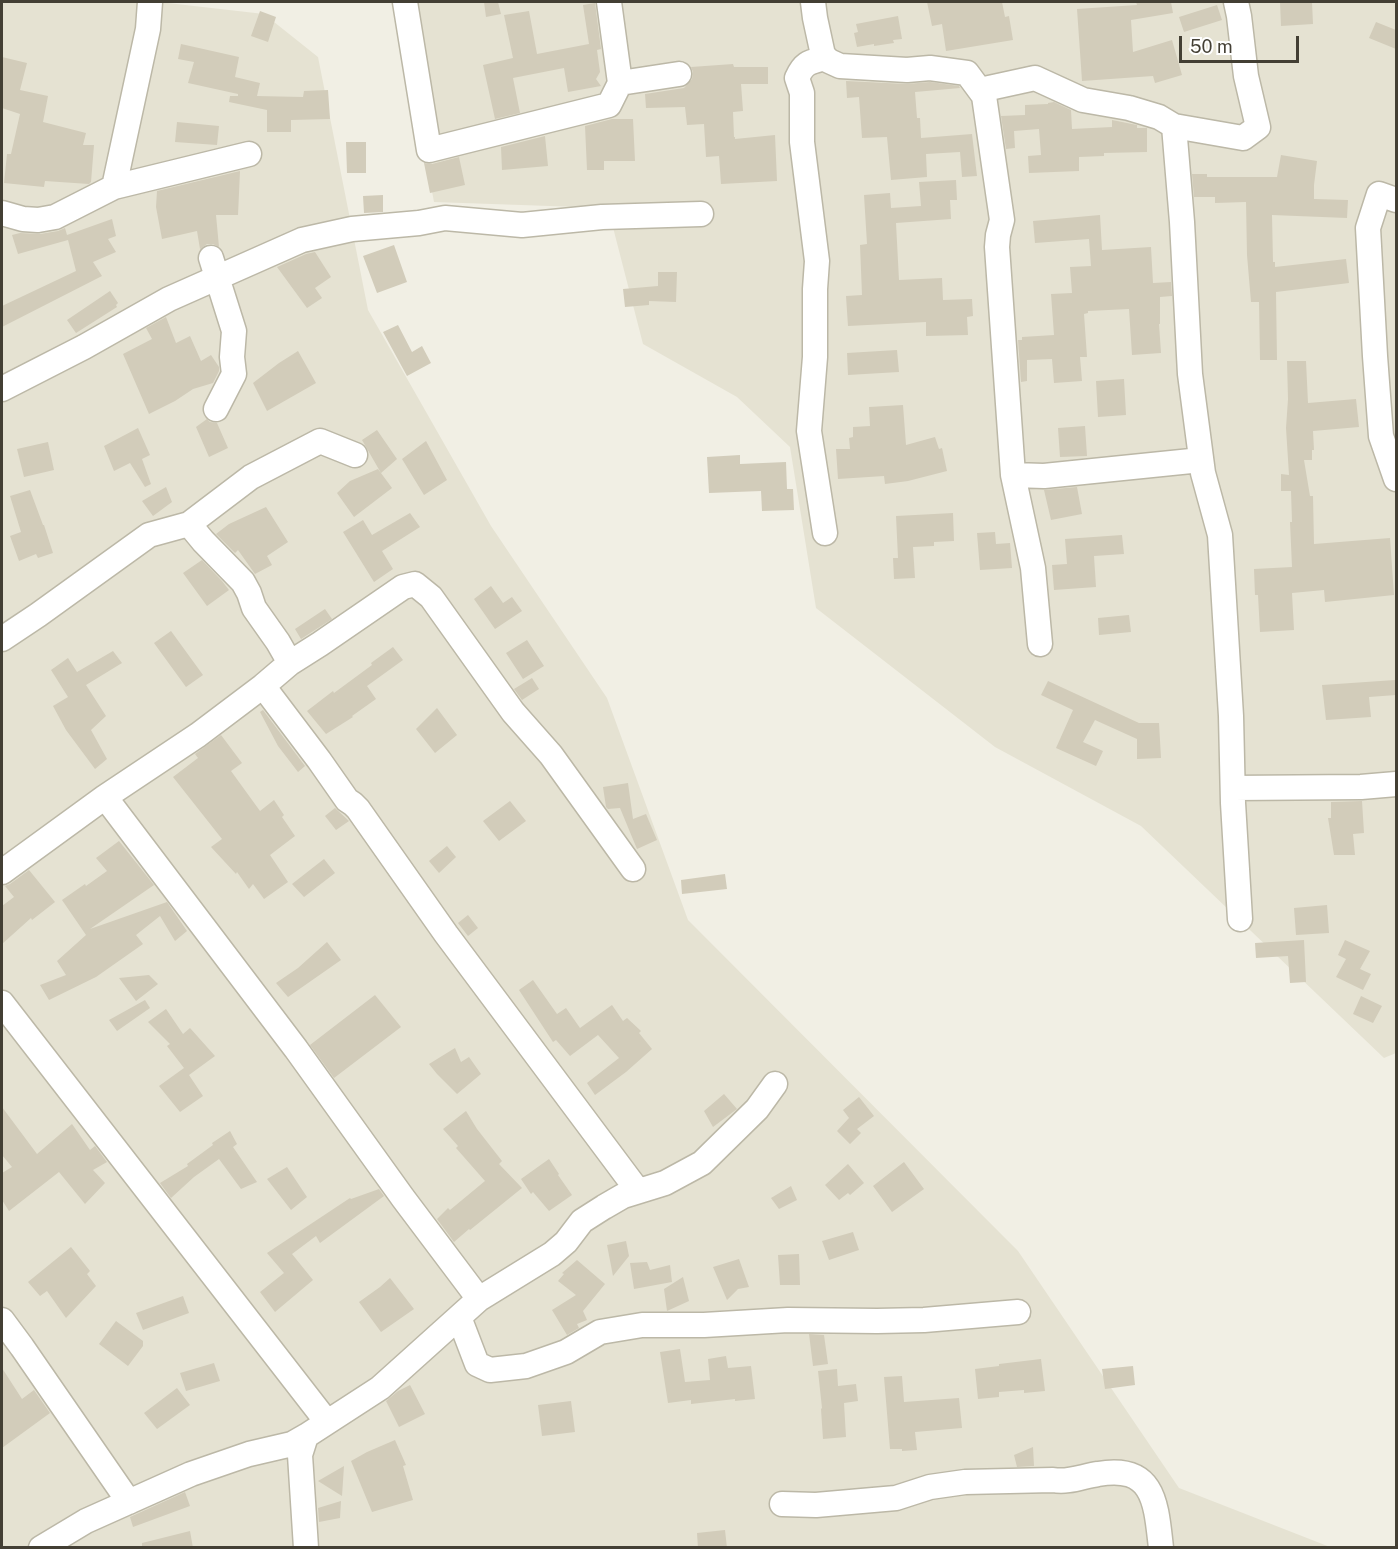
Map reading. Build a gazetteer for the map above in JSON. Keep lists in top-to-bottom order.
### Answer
{
  "scale_bar": "50 m"
}
